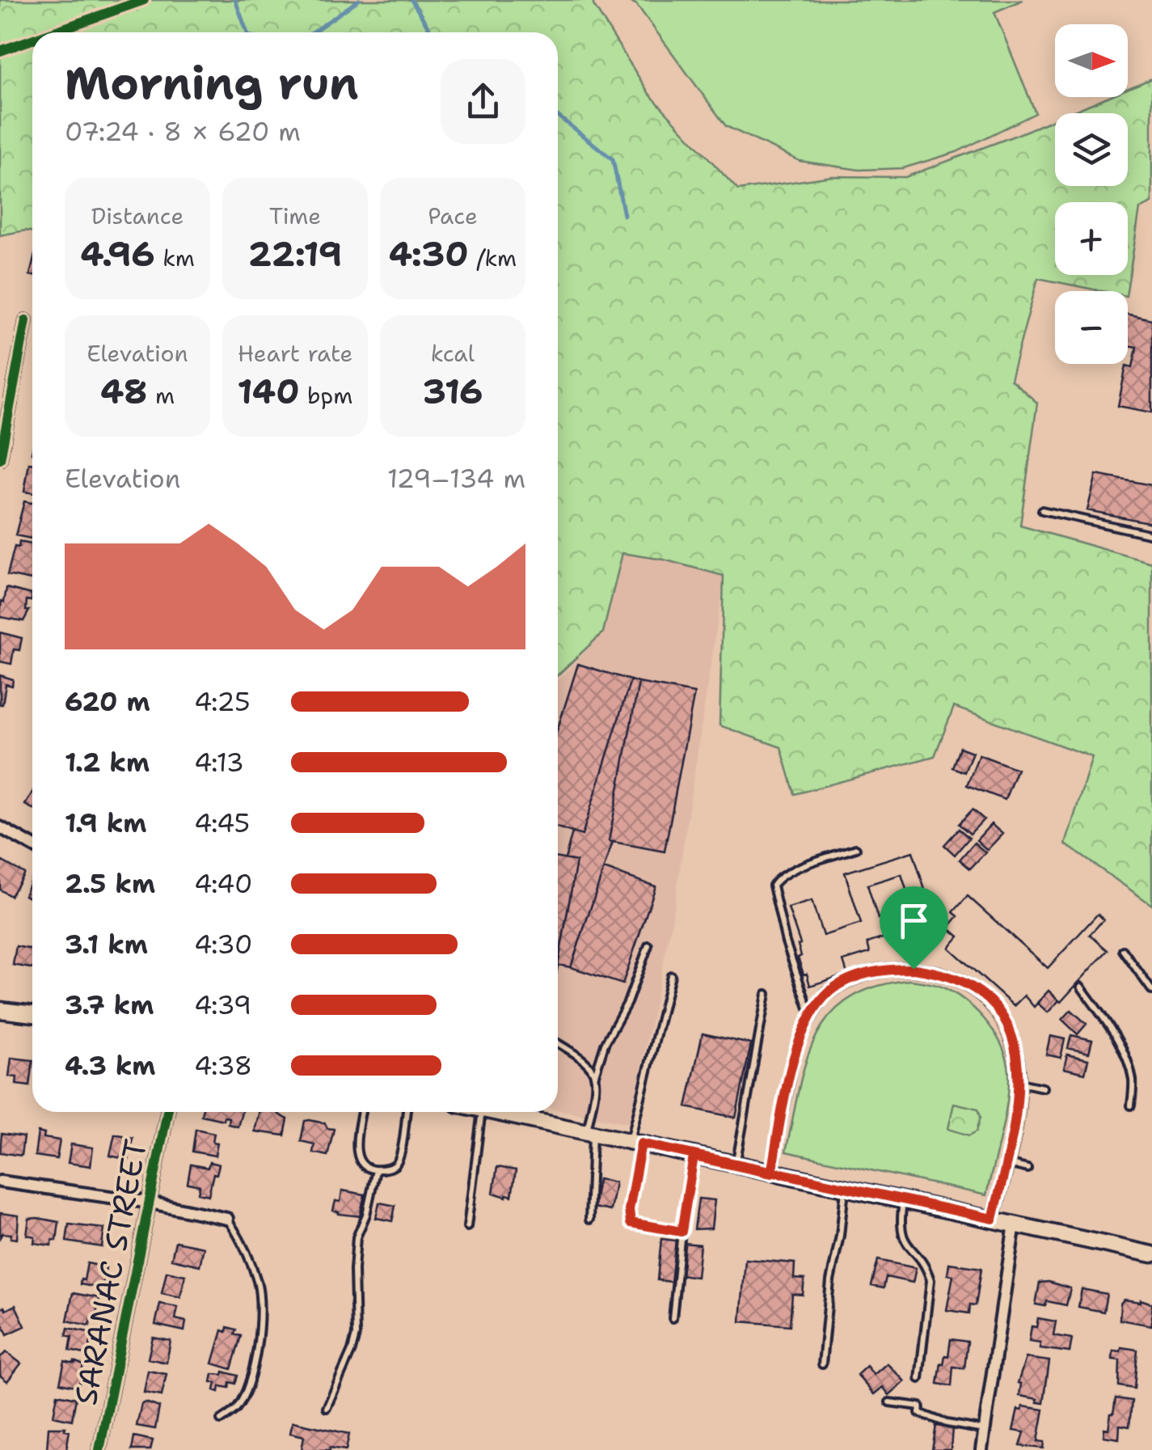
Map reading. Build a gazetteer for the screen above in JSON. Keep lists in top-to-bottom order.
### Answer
{
  "streets": {
    "street": ["SARANAC STREET"]
  },
  "north": "right",
  "page": {
    "map_buttons": ["+", "−"],
    "heading": ["Morning run", "07:24 · 8 × 620 m"],
    "stats": [
      ["Distance", "4.96 km"],
      ["Time", "22:19"],
      ["Pace", "4:30 /km"],
      ["Elevation", "48 m"],
      ["Heart rate", "140 bpm"],
      ["kcal", "316"]
    ],
    "chart": ["Elevation", "129–134 m"],
    "list": [
      {
        "name": "620 m",
        "note": "4:25"
      },
      {
        "name": "1.2 km",
        "note": "4:13"
      },
      {
        "name": "1.9 km",
        "note": "4:45"
      },
      {
        "name": "2.5 km",
        "note": "4:40"
      },
      {
        "name": "3.1 km",
        "note": "4:30"
      },
      {
        "name": "3.7 km",
        "note": "4:39"
      },
      {
        "name": "4.3 km",
        "note": "4:38"
      }
    ]
  }
}
